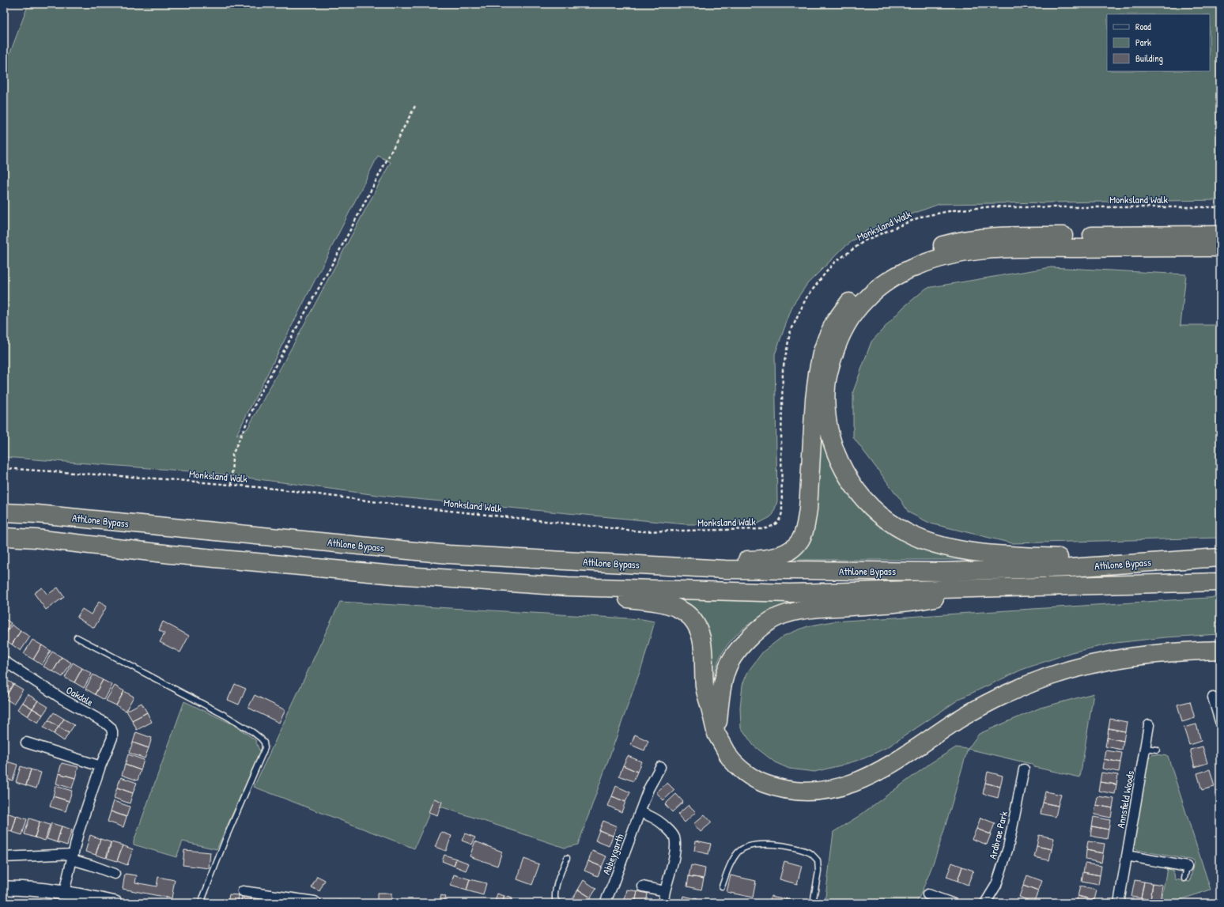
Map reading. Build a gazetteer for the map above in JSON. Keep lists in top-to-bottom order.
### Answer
{
  "streets": {
    "highway": ["Athlone Bypass"],
    "street": [
      "Oakdale",
      "Annsfield Woods",
      "Ardbrae Park",
      "Abbeygarth"
    ],
    "path": ["Monksland Walk"]
  },
  "legend": ["Road", "Park", "Building"]
}
